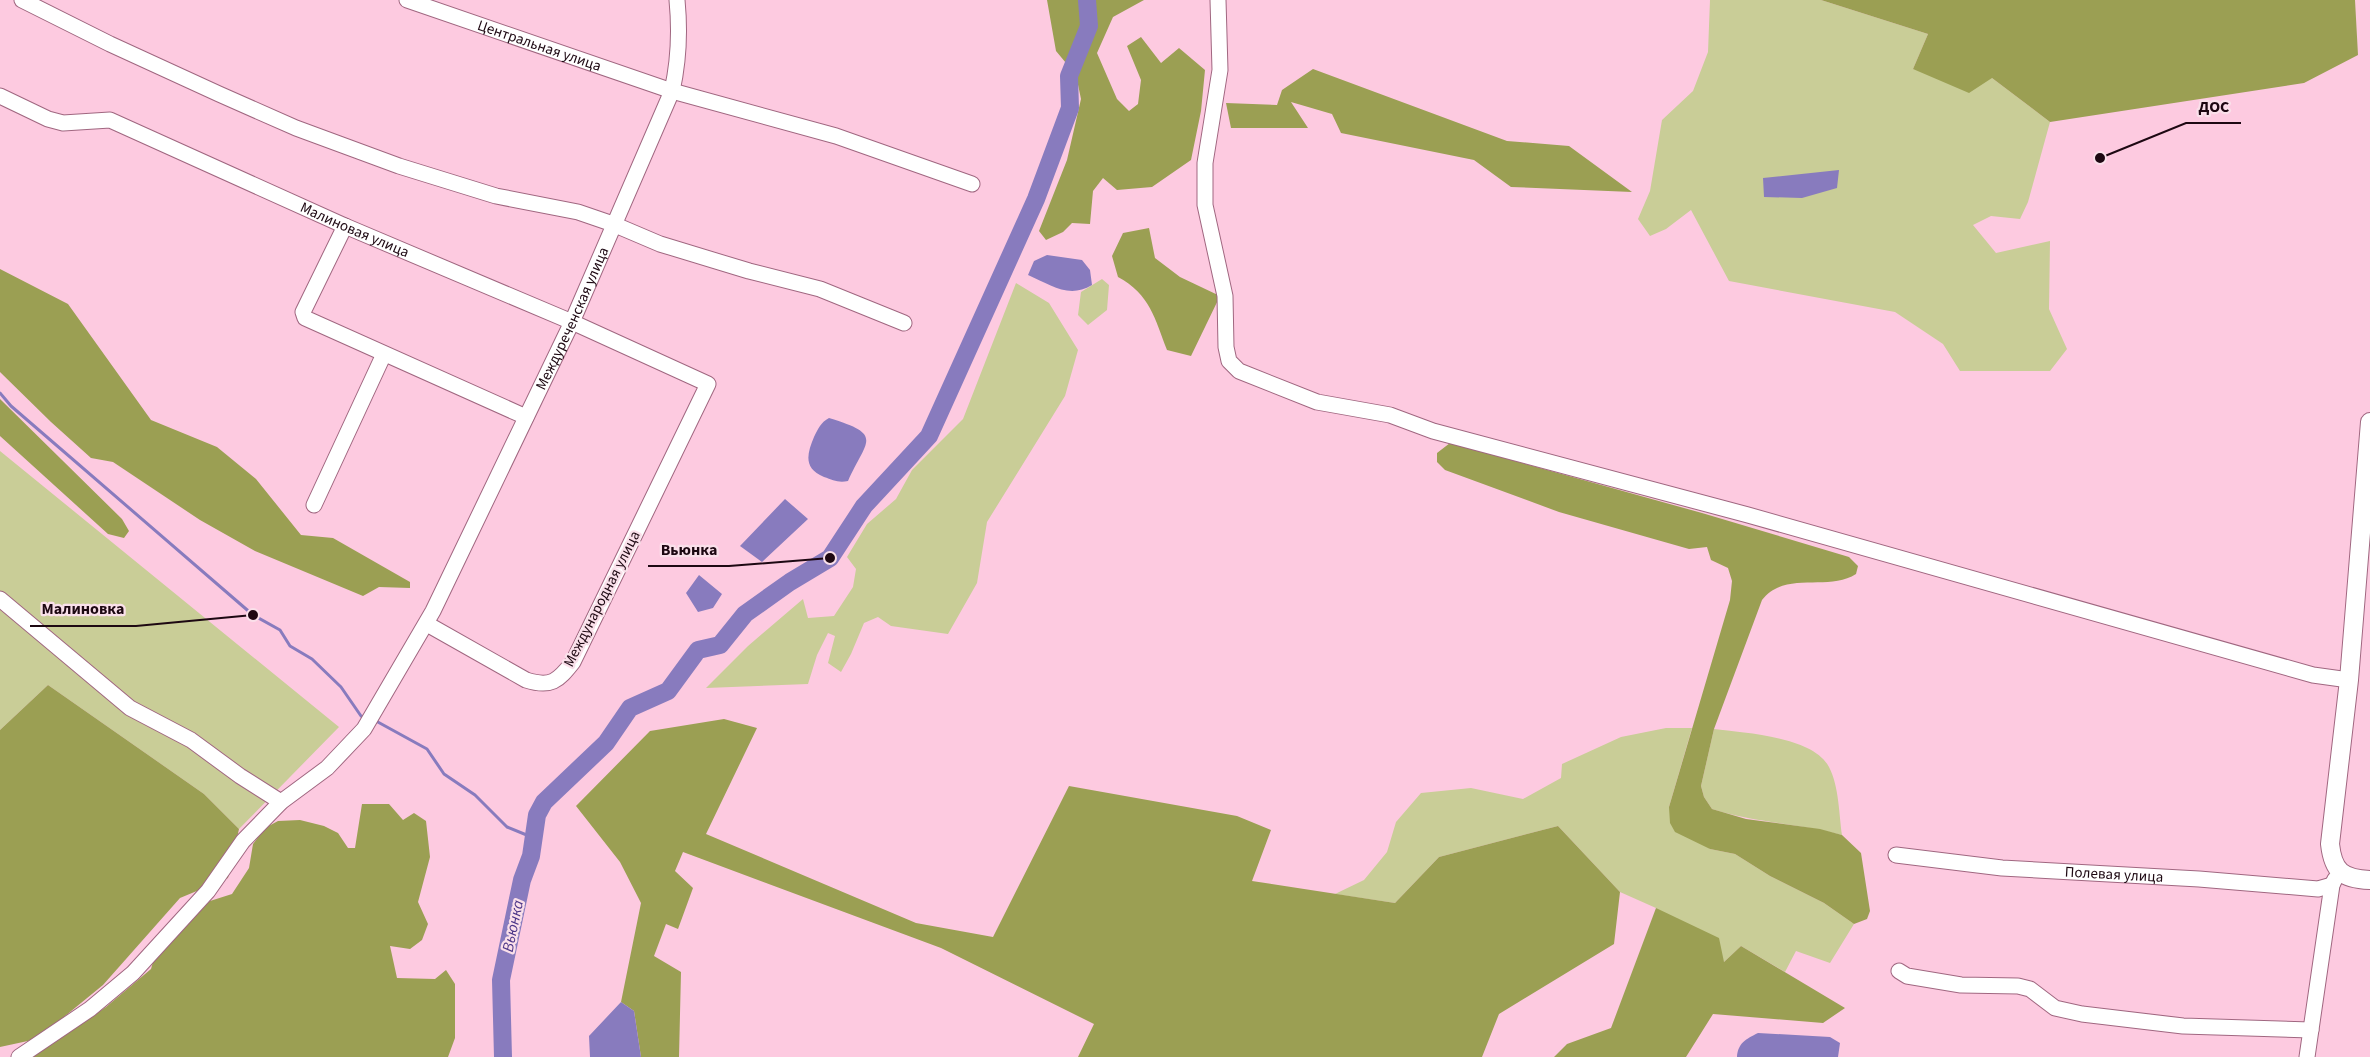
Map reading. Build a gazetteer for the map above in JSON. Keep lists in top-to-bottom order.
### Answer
{
  "streets": {
    "street": [
      "Центральная улица",
      "Малиновая улица",
      "Междуреченская улица",
      "Международная улица",
      "Полевая улица"
    ]
  },
  "crossings": [
    ["Центральная улица", "Междуреченская улица"],
    ["Малиновая улица", "Междуреченская улица"],
    ["Малиновая улица", "Международная улица"],
    ["Междуреченская улица", "Международная улица"]
  ],
  "water": ["Вьюнка"],
  "places": ["ДОС", "Вьюнка", "Малиновка"]
}
